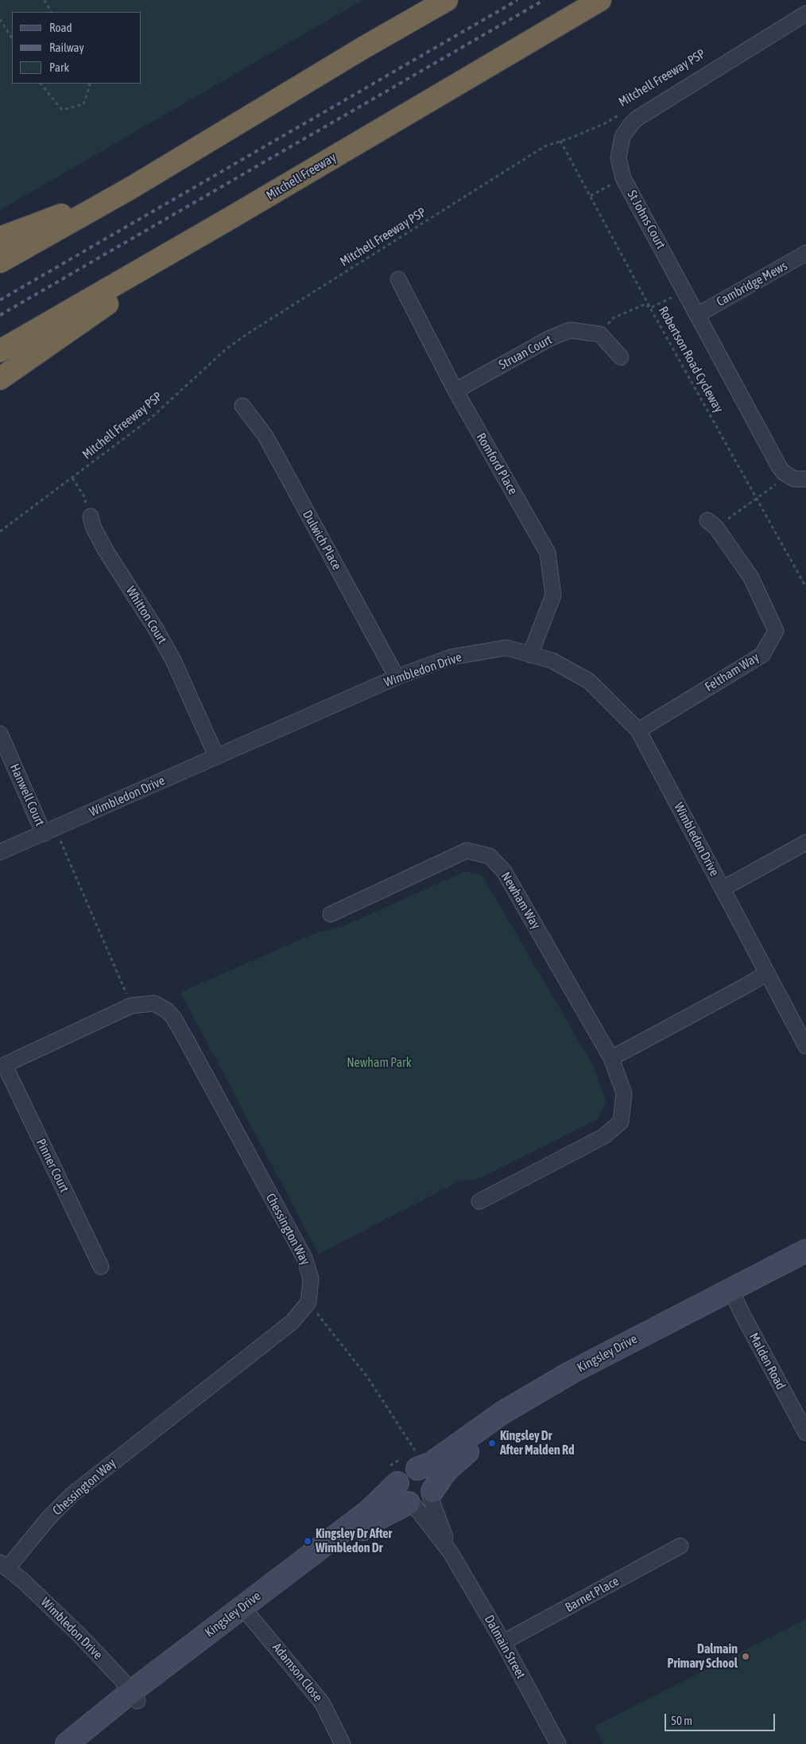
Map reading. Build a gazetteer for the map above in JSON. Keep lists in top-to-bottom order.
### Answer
{
  "streets": {
    "highway": ["Mitchell Freeway"],
    "main road": ["Kingsley Drive"],
    "street": [
      "St Johns Court",
      "Cambridge Mews",
      "Struan Court",
      "Romford Place",
      "Dulwich Place",
      "Whitton Court",
      "Wimbledon Drive",
      "Feltham Way",
      "Hanwell Court",
      "Newham Way",
      "Pinner Court",
      "Chessington Way",
      "Malden Road",
      "Barnet Place",
      "Dalmain Street",
      "Adamson Close"
    ],
    "path": ["Mitchell Freeway PSP", "Robertson Road Cycleway"]
  },
  "crossings": [
    ["Mitchell Freeway PSP", "Robertson Road Cycleway"],
    ["St Johns Court", "Cambridge Mews"],
    ["Struan Court", "Romford Place"],
    ["Romford Place", "Wimbledon Drive"],
    ["Dulwich Place", "Wimbledon Drive"],
    ["Whitton Court", "Wimbledon Drive"],
    ["Wimbledon Drive", "Feltham Way"],
    ["Wimbledon Drive", "Hanwell Court"],
    ["Wimbledon Drive", "Chessington Way"],
    ["Wimbledon Drive", "Kingsley Drive"],
    ["Pinner Court", "Chessington Way"],
    ["Kingsley Drive", "Malden Road"],
    ["Kingsley Drive", "Dalmain Street"],
    ["Kingsley Drive", "Adamson Close"],
    ["Barnet Place", "Dalmain Street"]
  ],
  "parks": ["Newham Park"],
  "places": ["Kingsley Dr After Malden Rd", "Kingsley Dr After Wimbledon Dr", "Dalmain Primary School"],
  "legend": ["Road", "Railway", "Park"],
  "scale_bar": "50 m"
}
